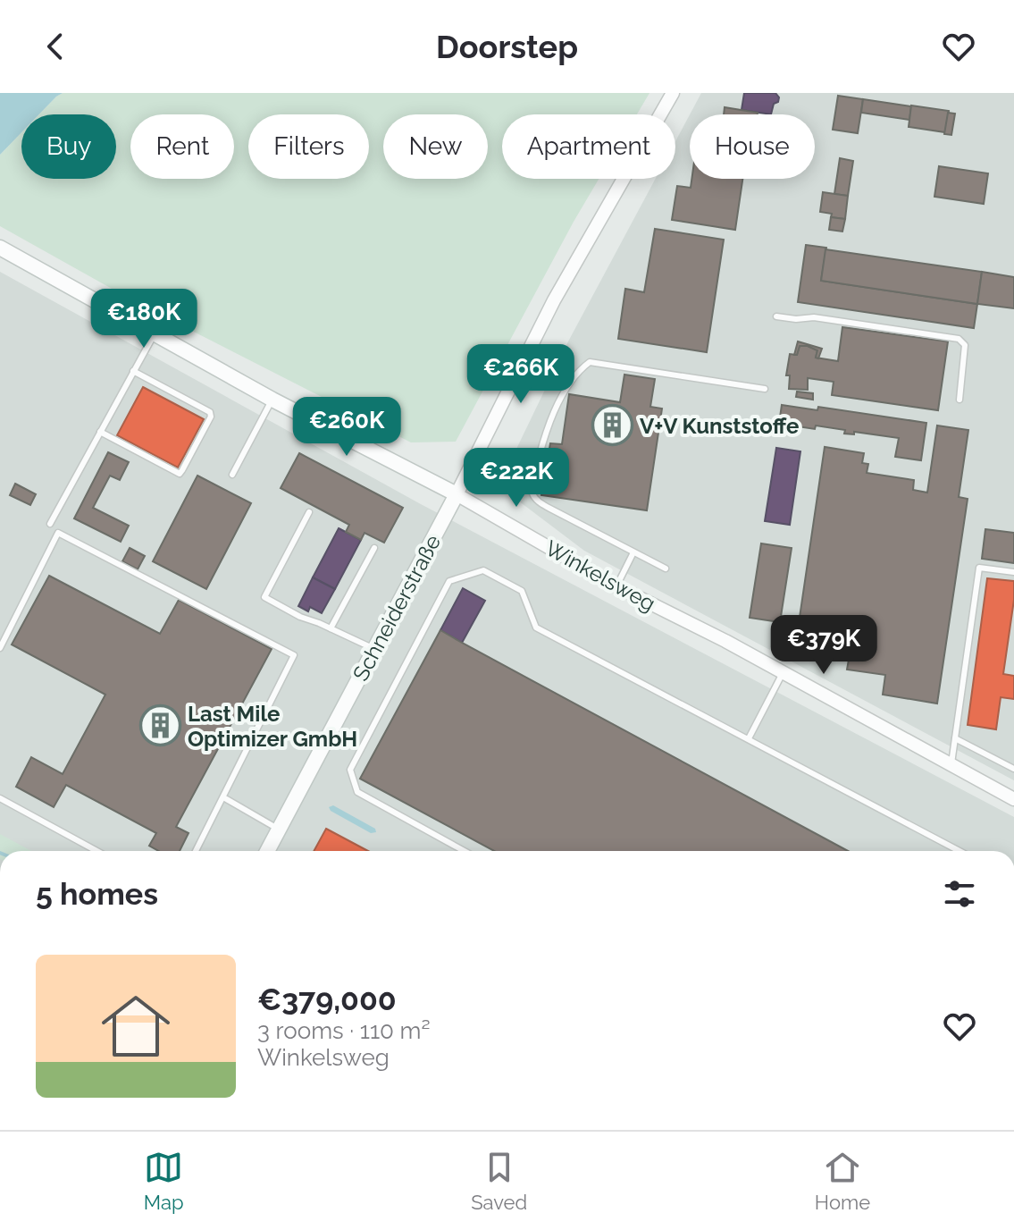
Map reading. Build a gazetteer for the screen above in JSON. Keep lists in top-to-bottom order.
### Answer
{
  "streets": {
    "main road": ["Winkelsweg", "Schneiderstraße"]
  },
  "crossings": [
    ["Winkelsweg", "Schneiderstraße"]
  ],
  "places": {
    "building": ["V+V Kunststoffe", "Last Mile Optimizer GmbH"]
  },
  "page": {
    "header": "Doorstep",
    "chip": [
      "Buy",
      "Rent",
      "Filters",
      "New",
      "Apartment",
      "House"
    ],
    "price": [
      "€180K",
      "€266K",
      "€260K",
      "€222K",
      "€379K"
    ],
    "heading": "5 homes",
    "list": [
      {
        "name": "€379,000",
        "note": "3 rooms · 110 m² · Winkelsweg"
      }
    ],
    "tabs": ["Map", "Saved", "Home"]
  }
}
